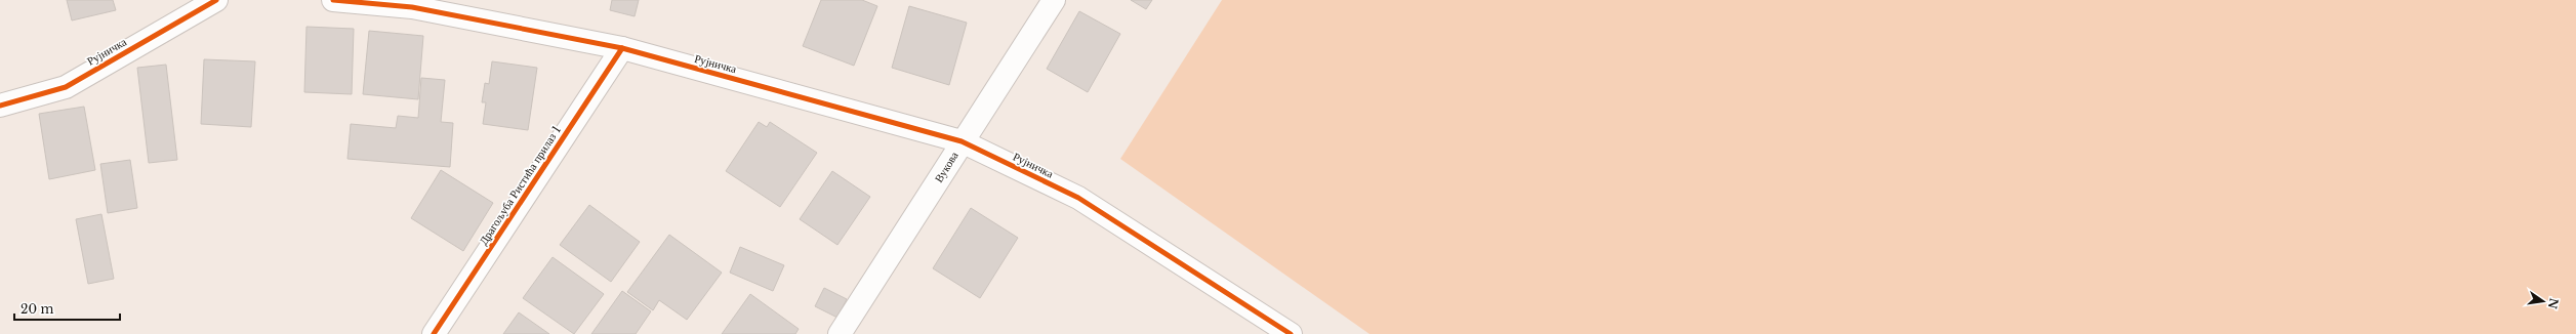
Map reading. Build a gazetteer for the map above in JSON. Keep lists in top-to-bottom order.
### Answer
{
  "streets": {
    "street": ["Рујничка", "Вукова", "Драгољуба Ристића прилаз 1"]
  },
  "crossings": [
    ["Рујничка", "Вукова"],
    ["Рујничка", "Драгољуба Ристића прилаз 1"]
  ],
  "scale_bar": "20 m",
  "north": "right"
}
